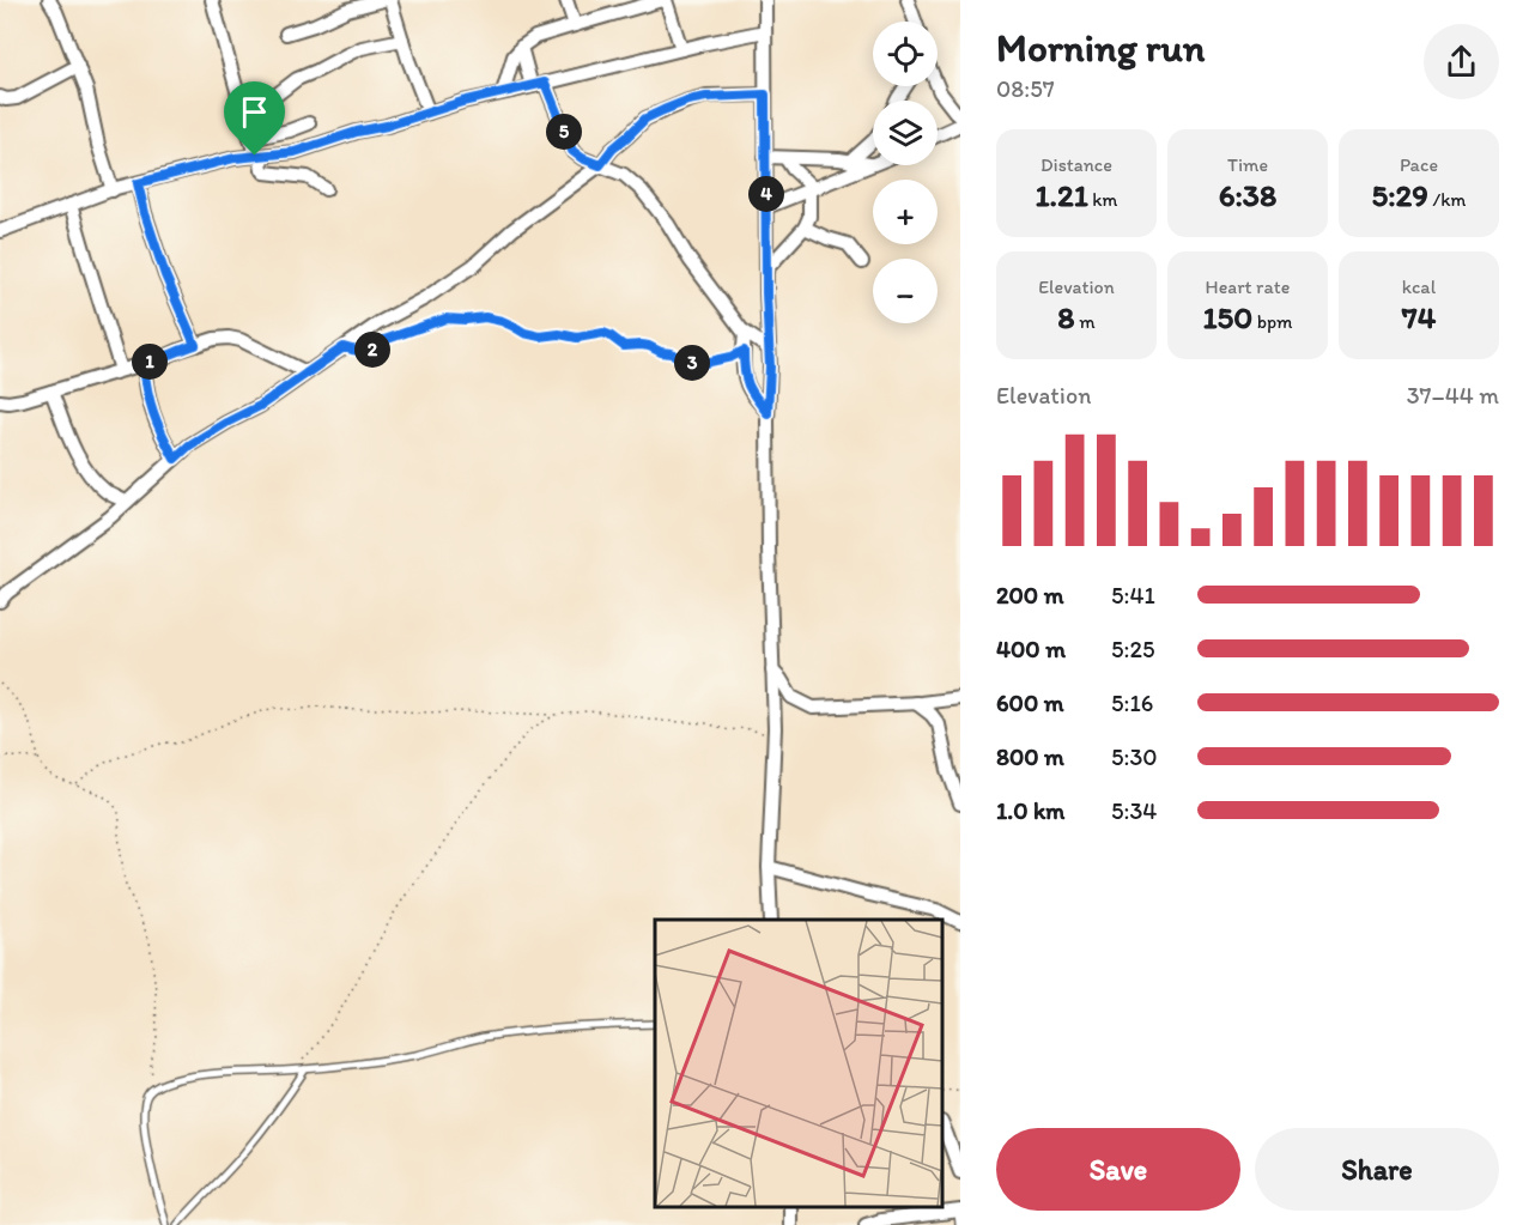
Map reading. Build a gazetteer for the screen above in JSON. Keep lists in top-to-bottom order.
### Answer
{
  "page": {
    "heading": ["Morning run", "08:57"],
    "map_buttons": ["+", "−"],
    "pins": [
      "5",
      "4",
      "2",
      "1",
      "3"
    ],
    "stats": [
      ["Distance", "1.21 km"],
      ["Time", "6:38"],
      ["Pace", "5:29 /km"],
      ["Elevation", "8 m"],
      ["Heart rate", "150 bpm"],
      ["kcal", "74"]
    ],
    "chart": ["Elevation", "37–44 m"],
    "list": [
      {
        "name": "200 m",
        "note": "5:41"
      },
      {
        "name": "400 m",
        "note": "5:25"
      },
      {
        "name": "600 m",
        "note": "5:16"
      },
      {
        "name": "800 m",
        "note": "5:30"
      },
      {
        "name": "1.0 km",
        "note": "5:34"
      }
    ],
    "buttons": ["Save", "Share"]
  }
}
